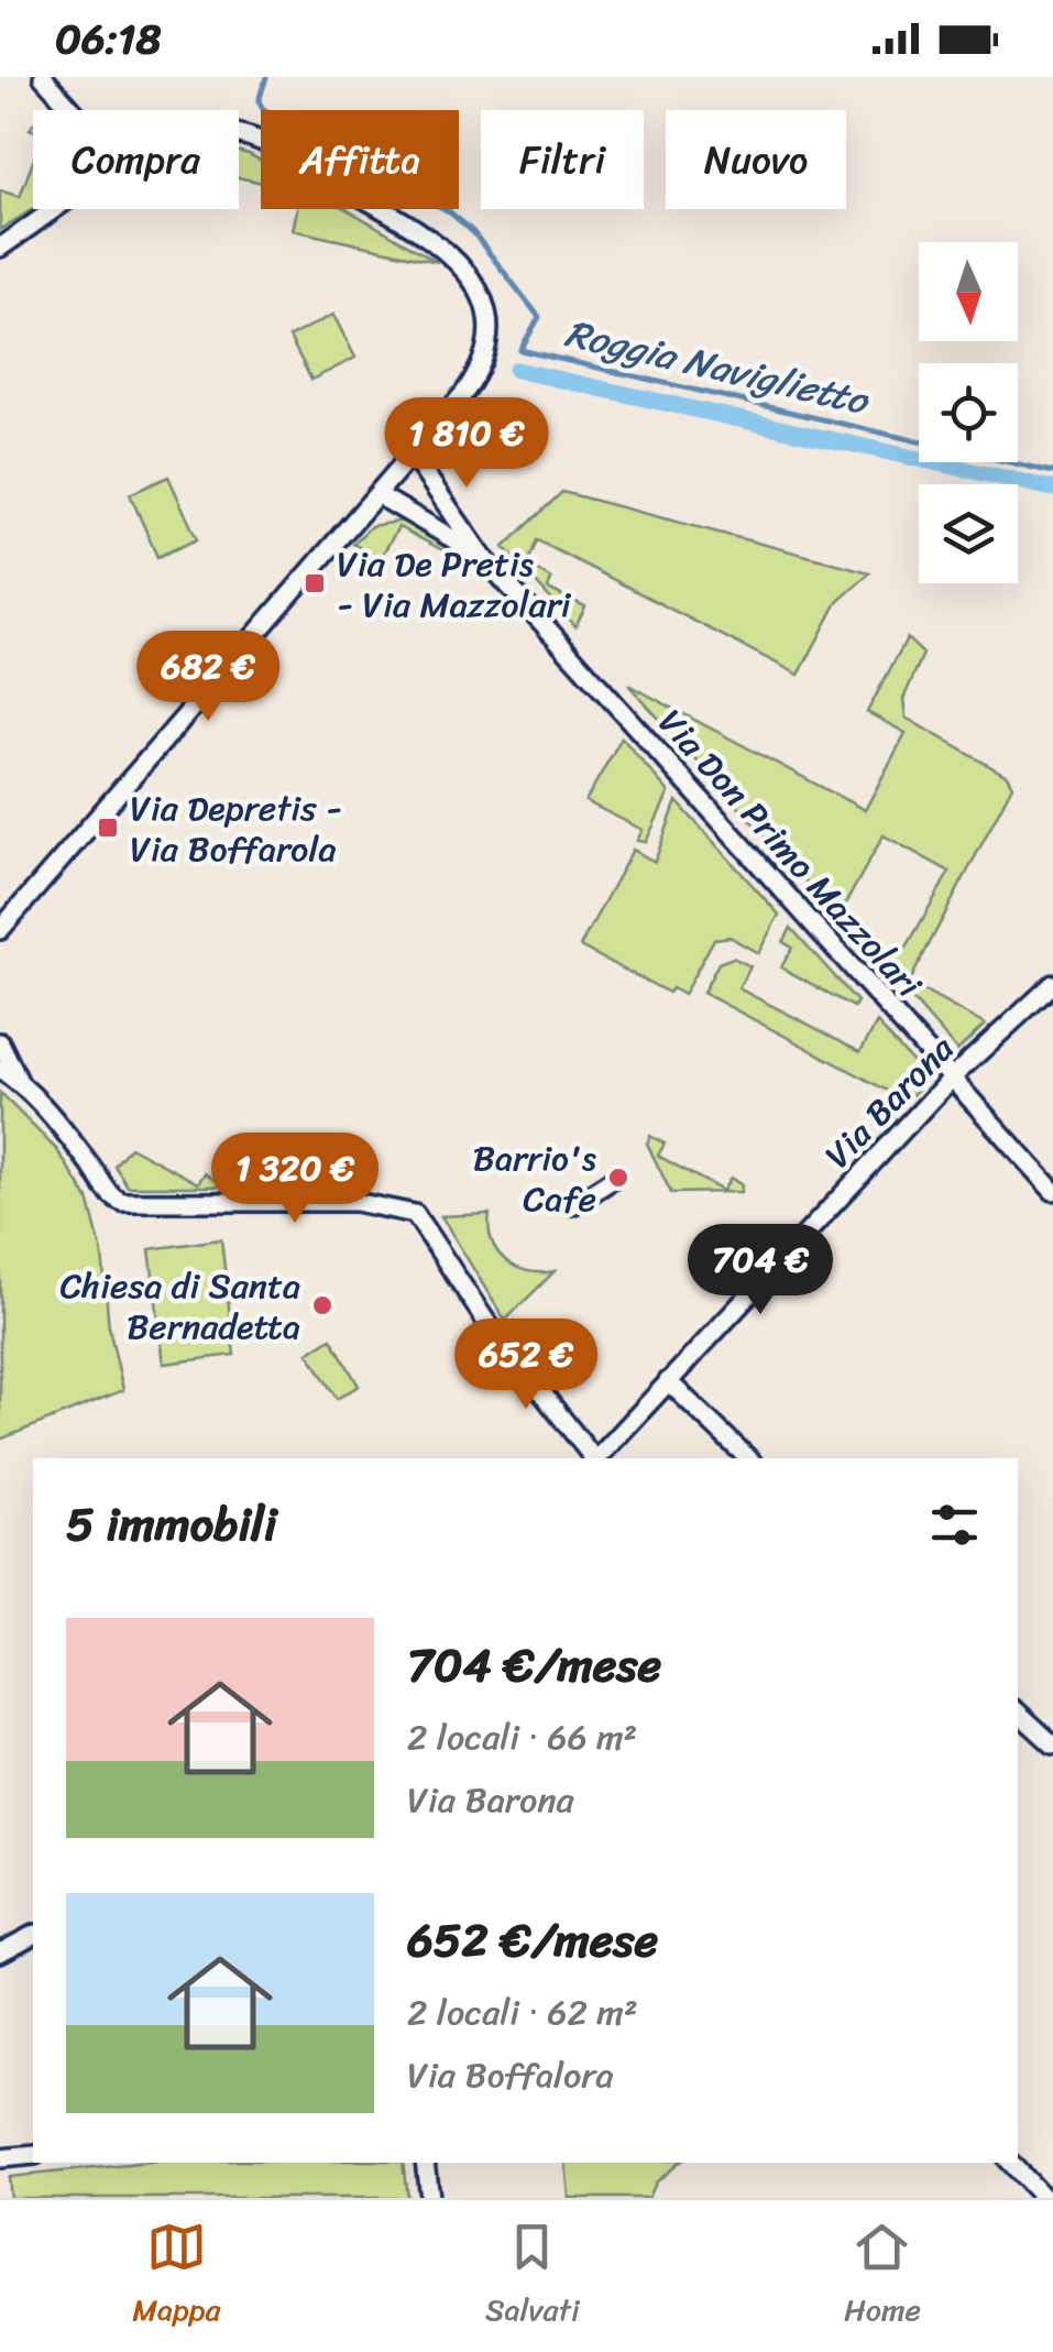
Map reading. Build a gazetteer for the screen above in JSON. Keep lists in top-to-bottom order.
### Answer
{
  "streets": {
    "street": ["Via Don Primo Mazzolari", "Via Barona"]
  },
  "crossings": [
    ["Via Don Primo Mazzolari", "Via Barona"]
  ],
  "water": ["Roggia Naviglietto"],
  "places": {
    "transit": ["Via De Pretis - Via Mazzolari", "Via Depretis - Via Boffarola"],
    "other": ["Barrio's Cafe", "Chiesa di Santa Bernadetta"]
  },
  "north": "bottom",
  "page": {
    "status": "06:18",
    "chip": [
      "Compra",
      "Affitta",
      "Filtri",
      "Nuovo"
    ],
    "price": [
      "1 810 €",
      "682 €",
      "1 320 €",
      "704 €",
      "652 €"
    ],
    "heading": "5 immobili",
    "list": [
      {
        "name": "704 €/mese",
        "note": "2 locali · 66 m² · Via Barona"
      },
      {
        "name": "652 €/mese",
        "note": "2 locali · 62 m² · Via Boffalora"
      }
    ],
    "tabs": ["Mappa", "Salvati", "Home"]
  }
}
